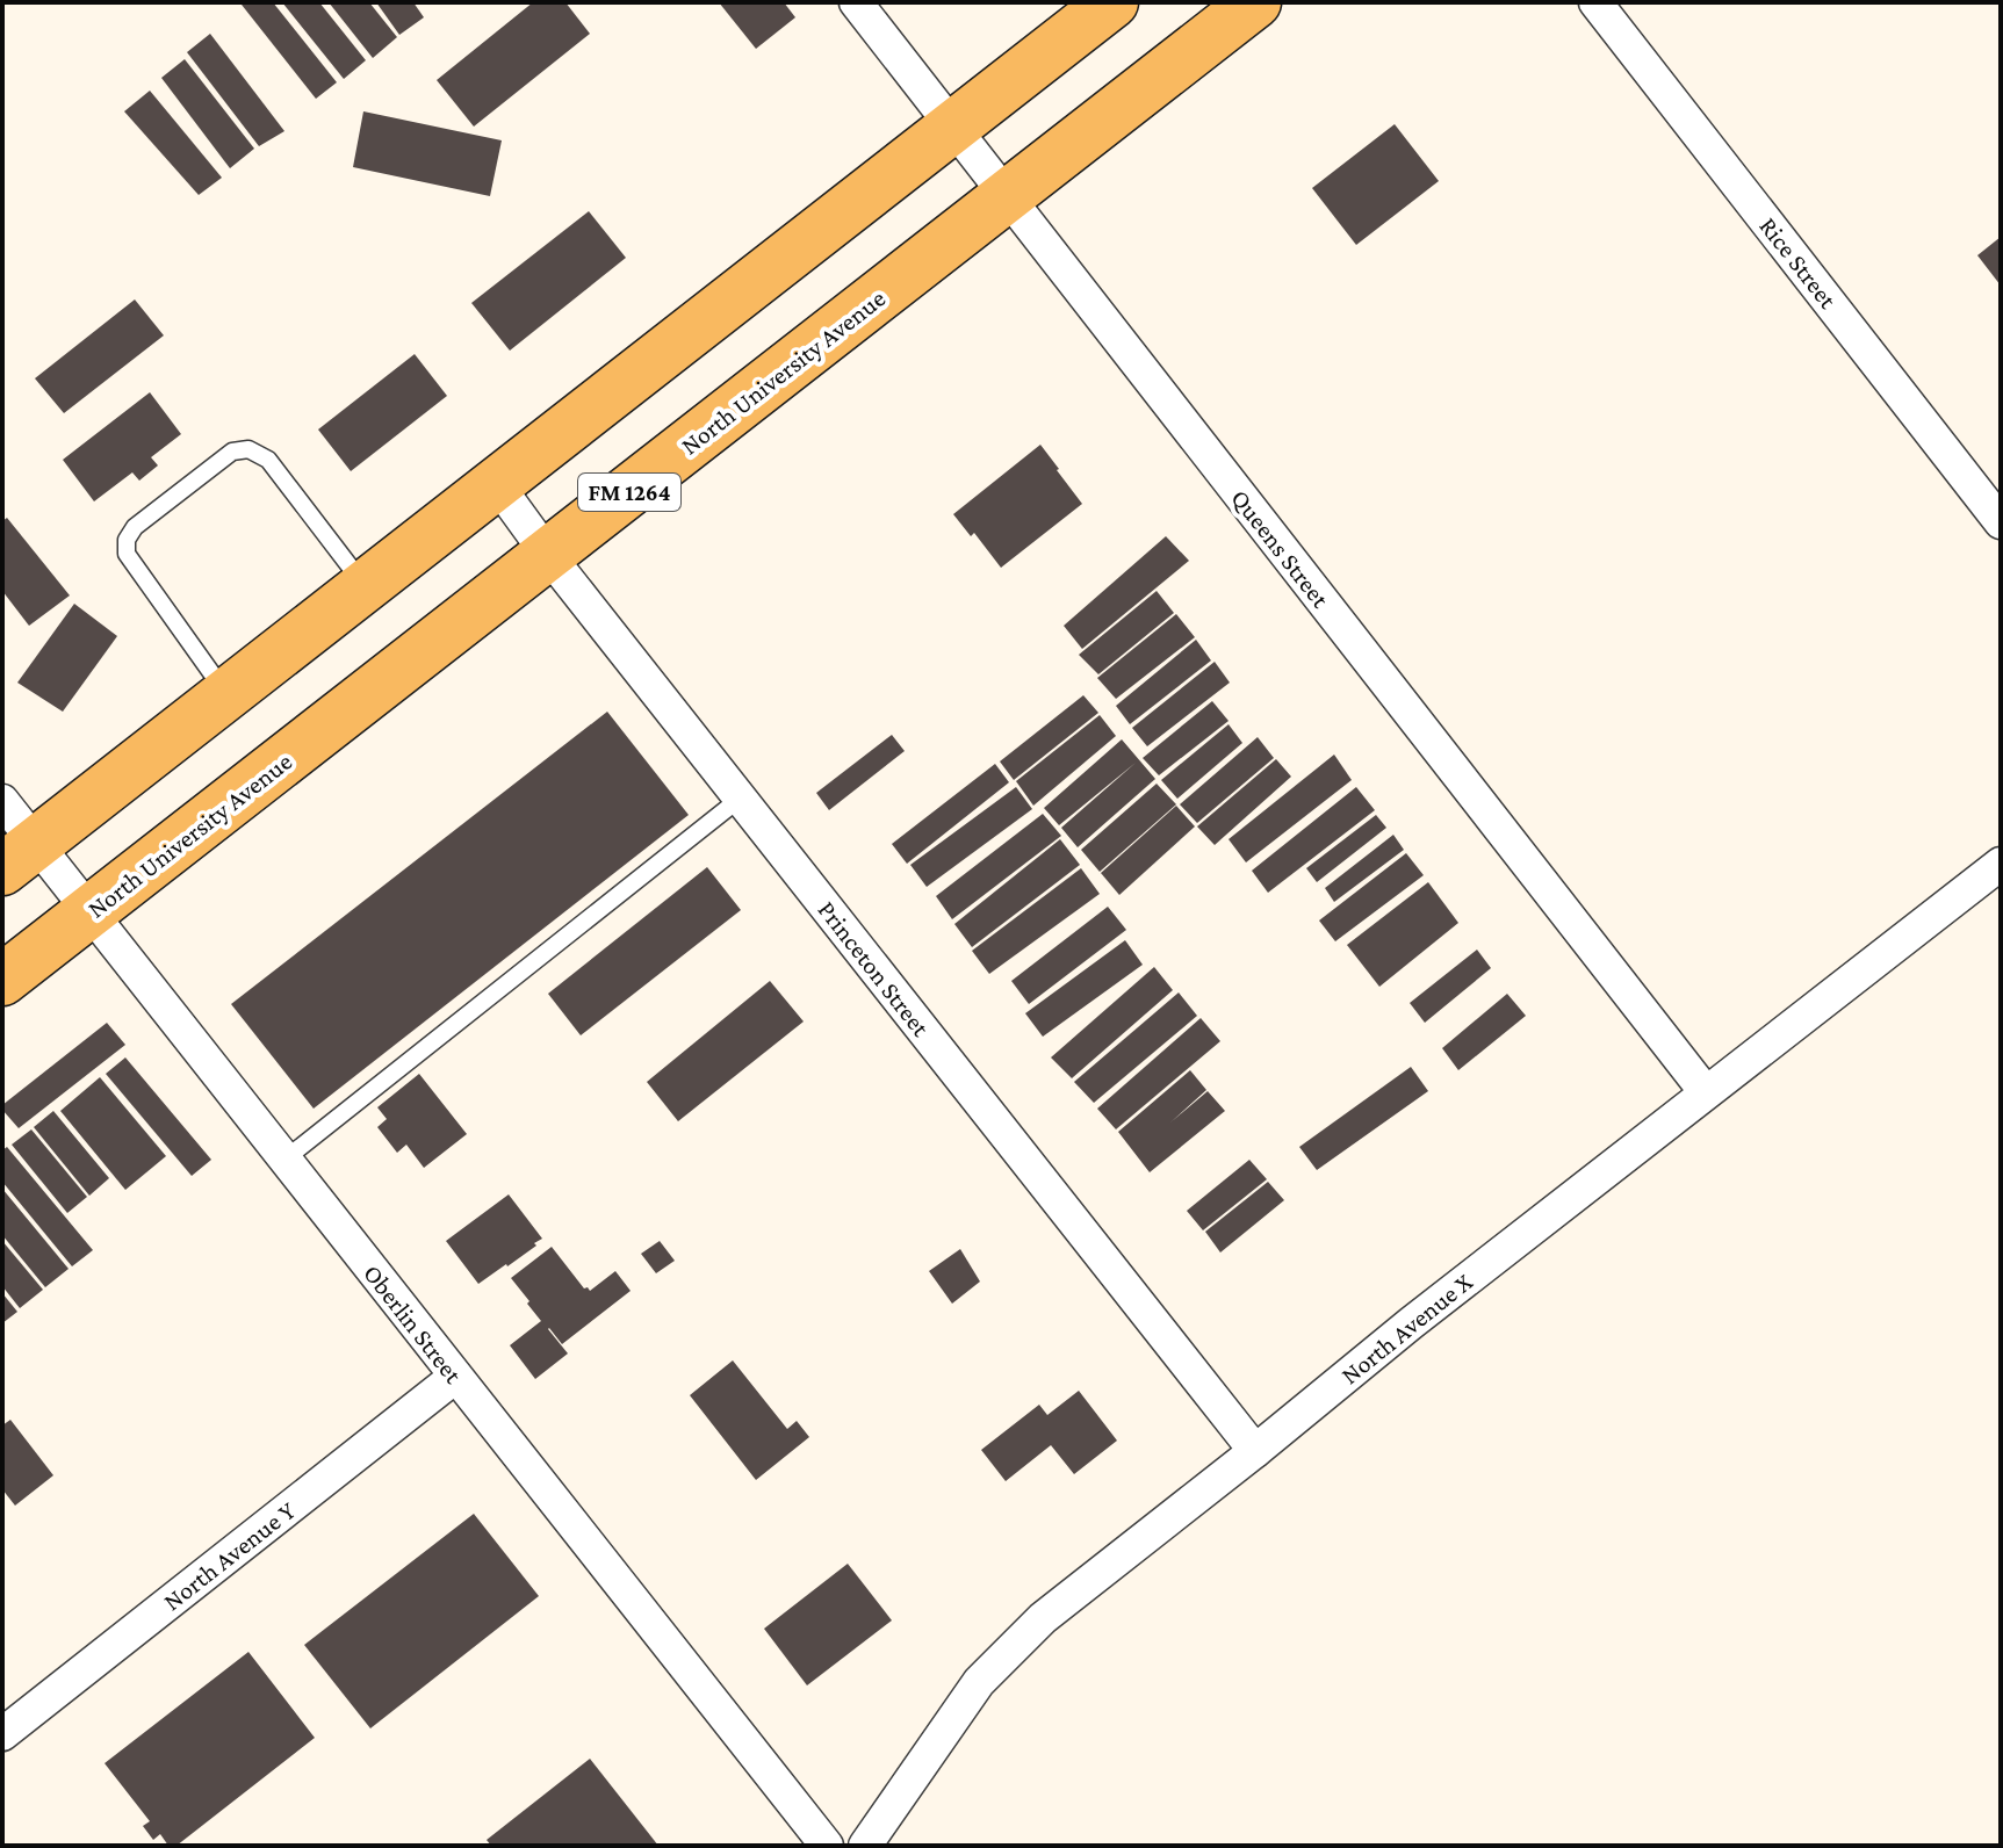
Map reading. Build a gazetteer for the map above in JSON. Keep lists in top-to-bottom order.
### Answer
{
  "streets": {
    "main road": ["North University Avenue", "FM 1264"],
    "street": [
      "Rice Street",
      "Queens Street",
      "Princeton Street",
      "Oberlin Street",
      "North Avenue X",
      "North Avenue Y"
    ]
  },
  "crossings": [
    ["North University Avenue", "Queens Street"],
    ["North University Avenue", "Princeton Street"],
    ["North University Avenue", "Oberlin Street"],
    ["Queens Street", "North Avenue X"],
    ["Princeton Street", "North Avenue X"],
    ["Oberlin Street", "North Avenue Y"]
  ]
}
